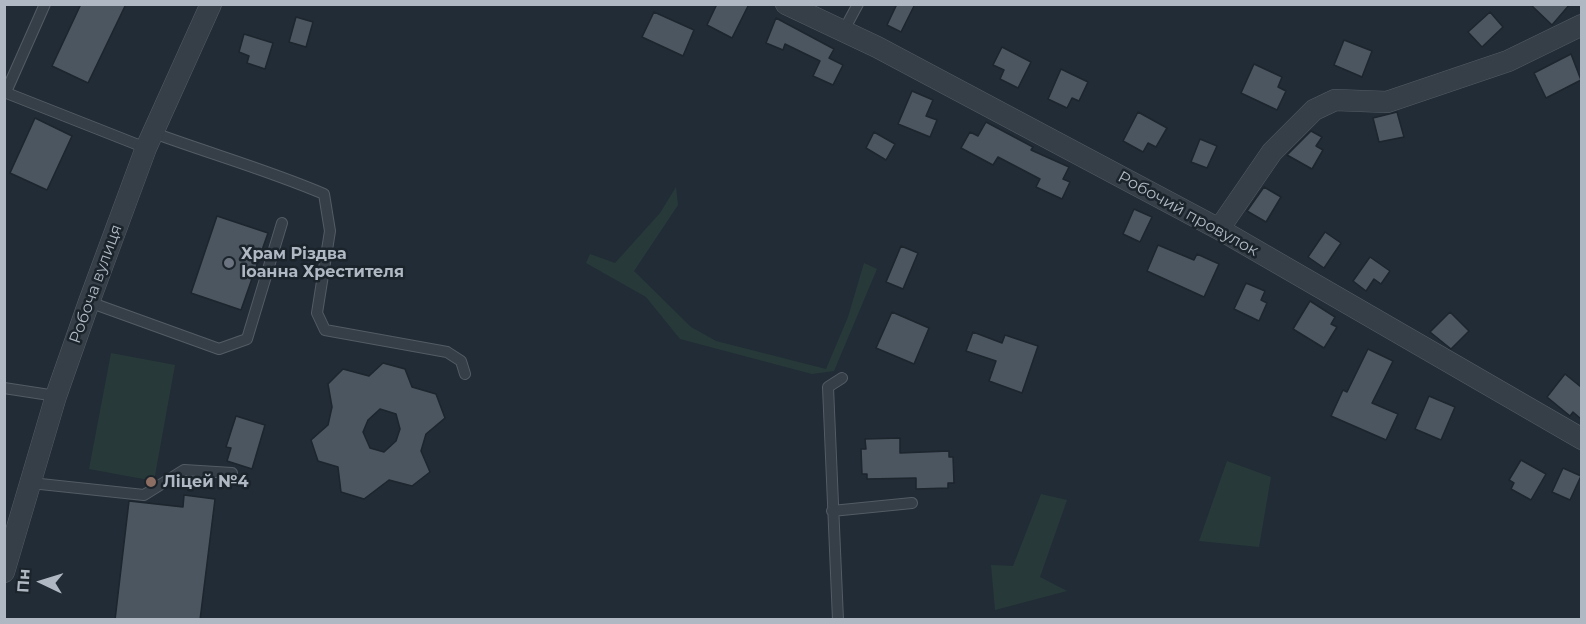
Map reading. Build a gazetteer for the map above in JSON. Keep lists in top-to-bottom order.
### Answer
{
  "streets": {
    "street": ["Робочий провулок", "Робоча вулиця"]
  },
  "places": ["Храм Різдва Іоанна Хрестителя", "Ліцей №4"],
  "north": "left"
}
